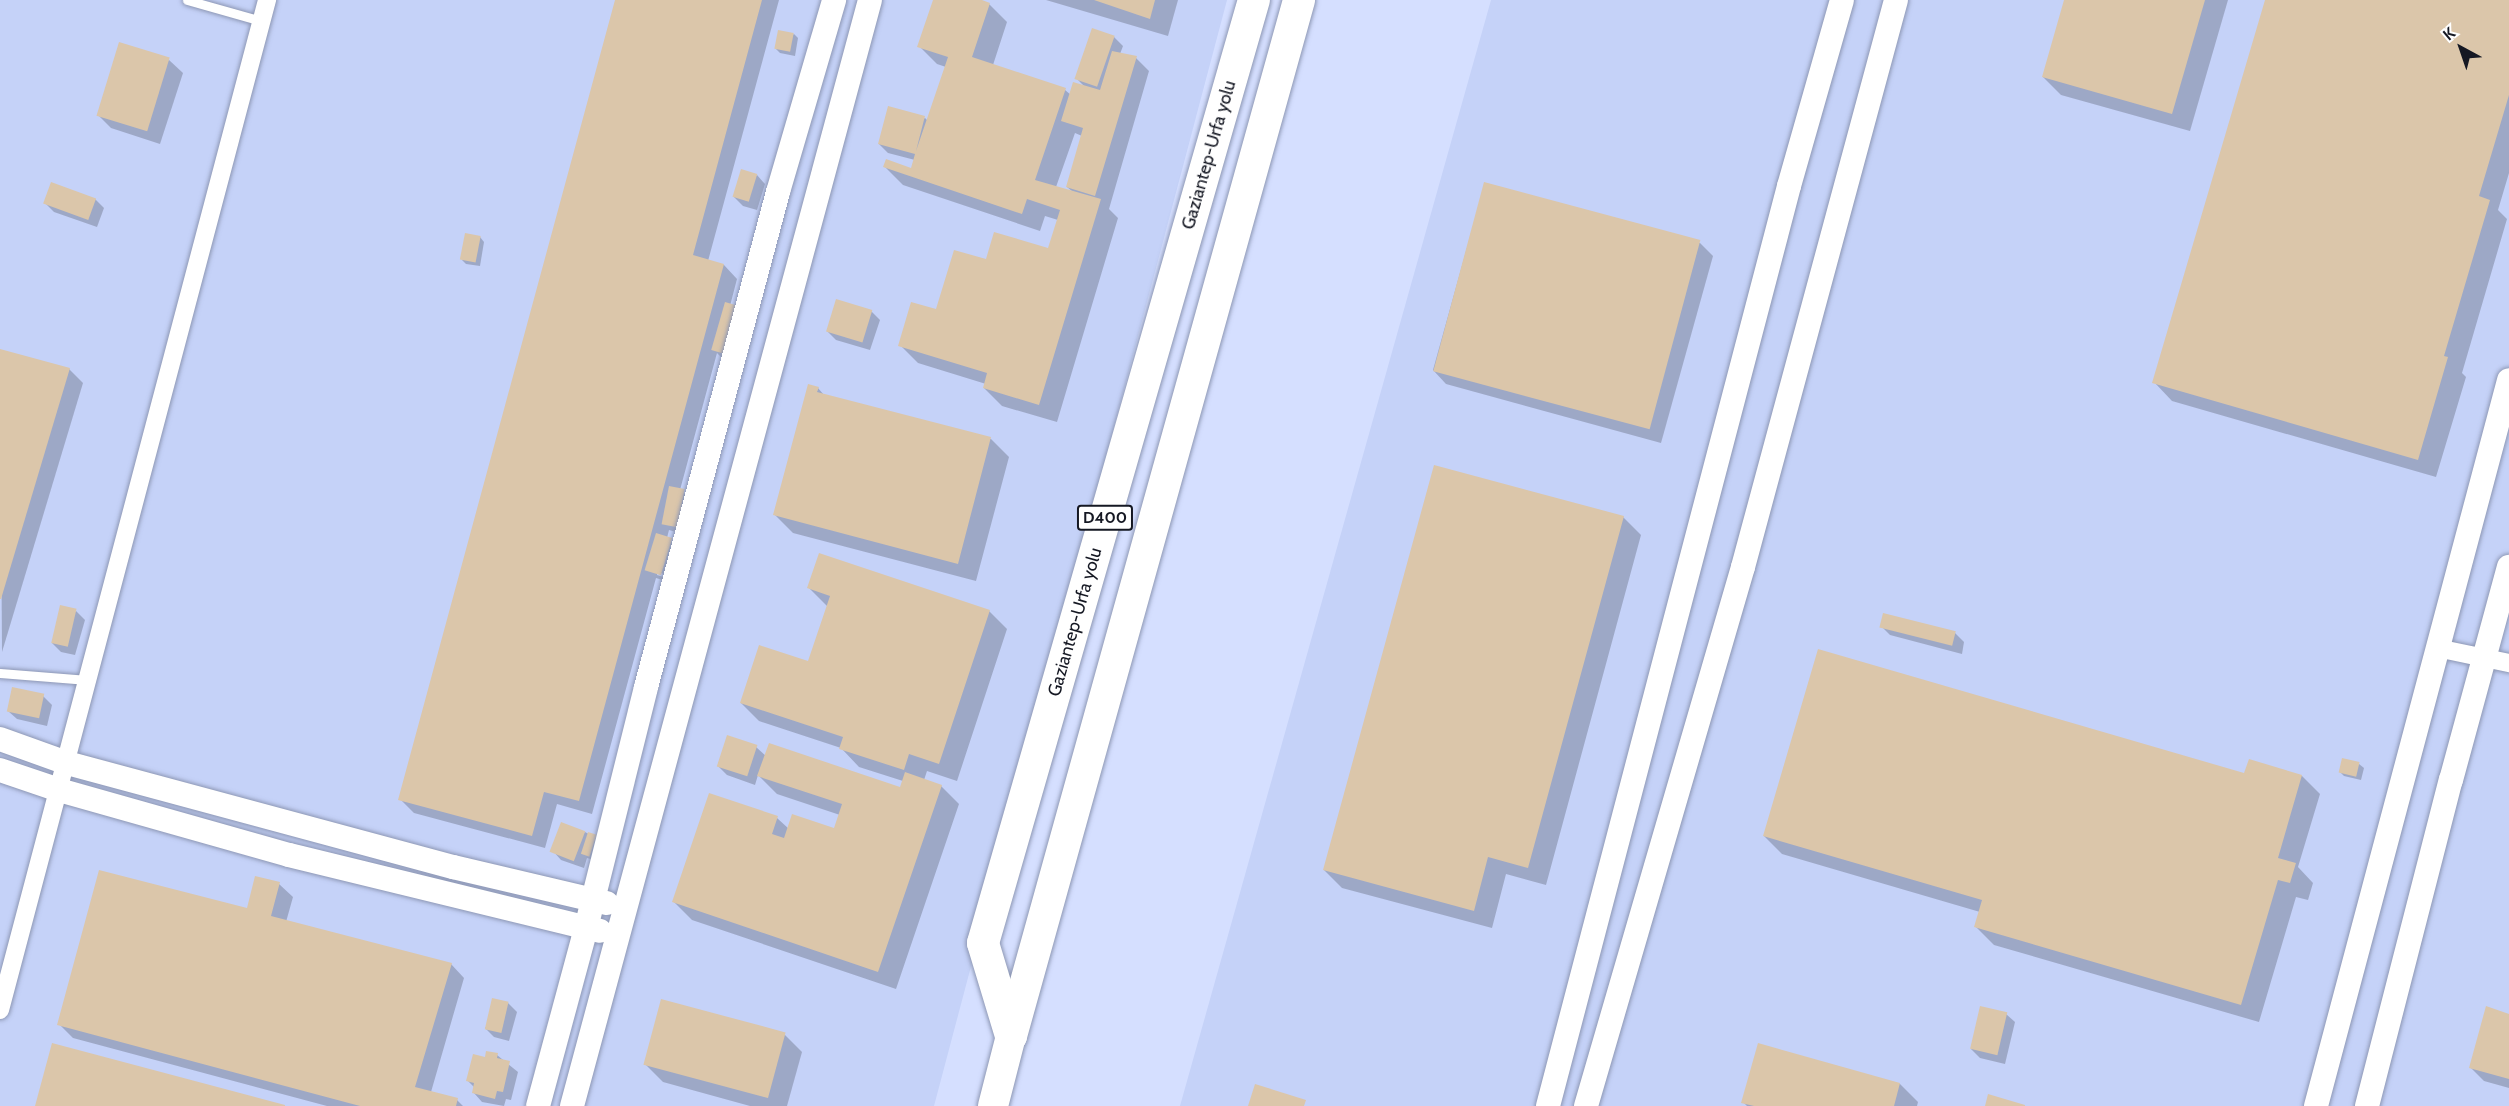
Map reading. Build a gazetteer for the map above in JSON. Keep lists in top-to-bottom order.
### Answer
{
  "streets": {
    "highway": ["Gaziantep-Urfa yolu", "D400"]
  },
  "crossings": [
    ["Gaziantep-Urfa yolu", "D400"]
  ],
  "north": "top left"
}
